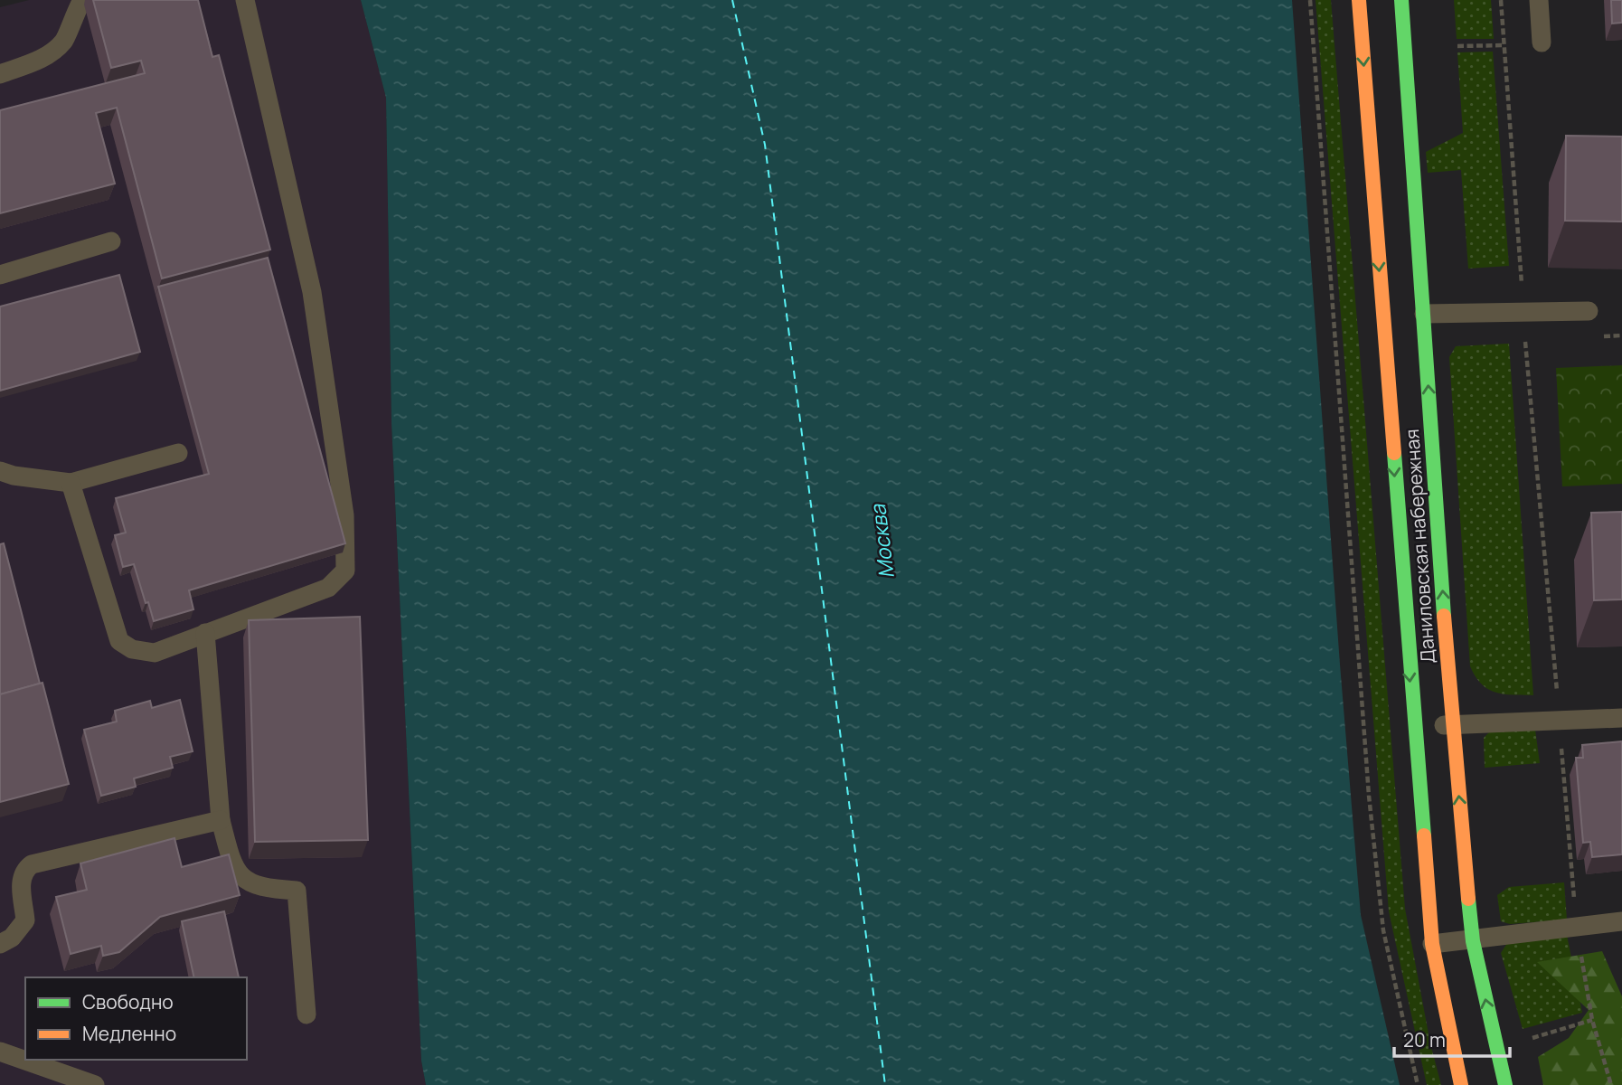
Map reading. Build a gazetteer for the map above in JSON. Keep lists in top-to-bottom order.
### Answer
{
  "streets": {
    "main road": ["Даниловская набережная"]
  },
  "water": ["Москва"],
  "legend": ["Свободно", "Медленно"],
  "scale_bar": "20 m"
}
